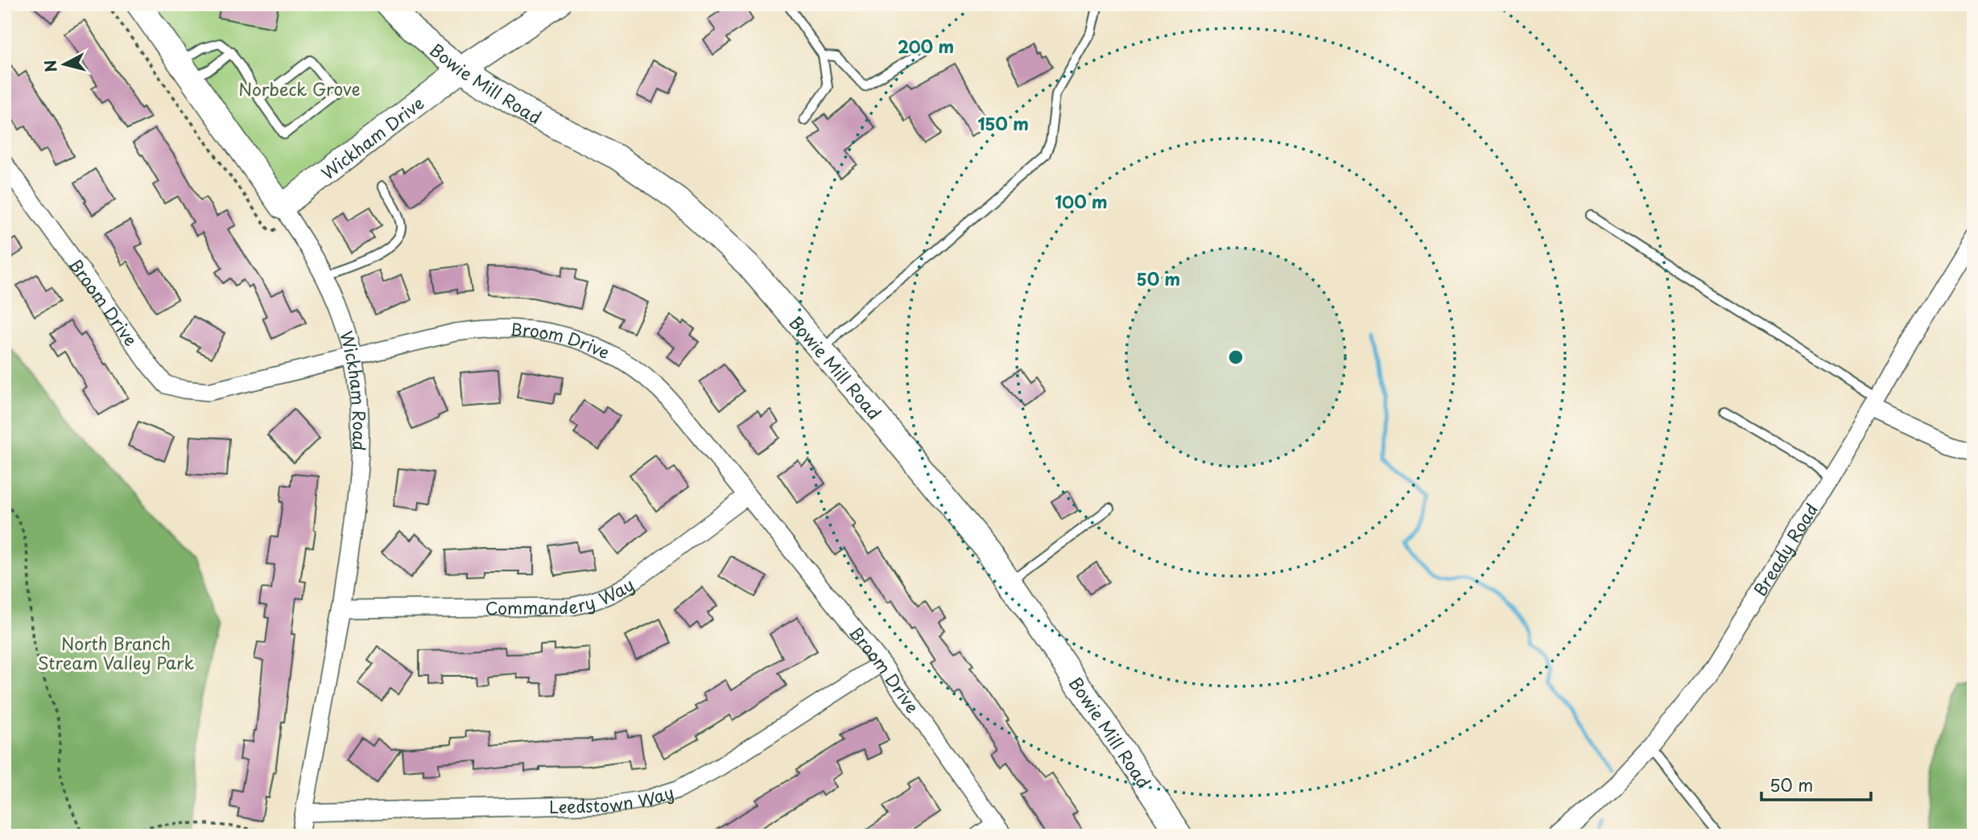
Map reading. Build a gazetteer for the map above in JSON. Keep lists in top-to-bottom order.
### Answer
{
  "streets": {
    "street": [
      "Bowie Mill Road",
      "Wickham Drive",
      "Broom Drive",
      "Wickham Road",
      "Bready Road",
      "Commandery Way",
      "Leedstown Way"
    ]
  },
  "crossings": [
    ["Bowie Mill Road", "Wickham Drive"],
    ["Wickham Drive", "Wickham Road"],
    ["Broom Drive", "Wickham Road"],
    ["Broom Drive", "Commandery Way"],
    ["Broom Drive", "Leedstown Way"],
    ["Wickham Road", "Commandery Way"],
    ["Wickham Road", "Leedstown Way"]
  ],
  "parks": ["Norbeck Grove", "North Branch Stream Valley Park"],
  "scale_bar": "50 m",
  "north": "left",
  "rings": [
    "200 m",
    "150 m",
    "100 m",
    "50 m"
  ]
}
